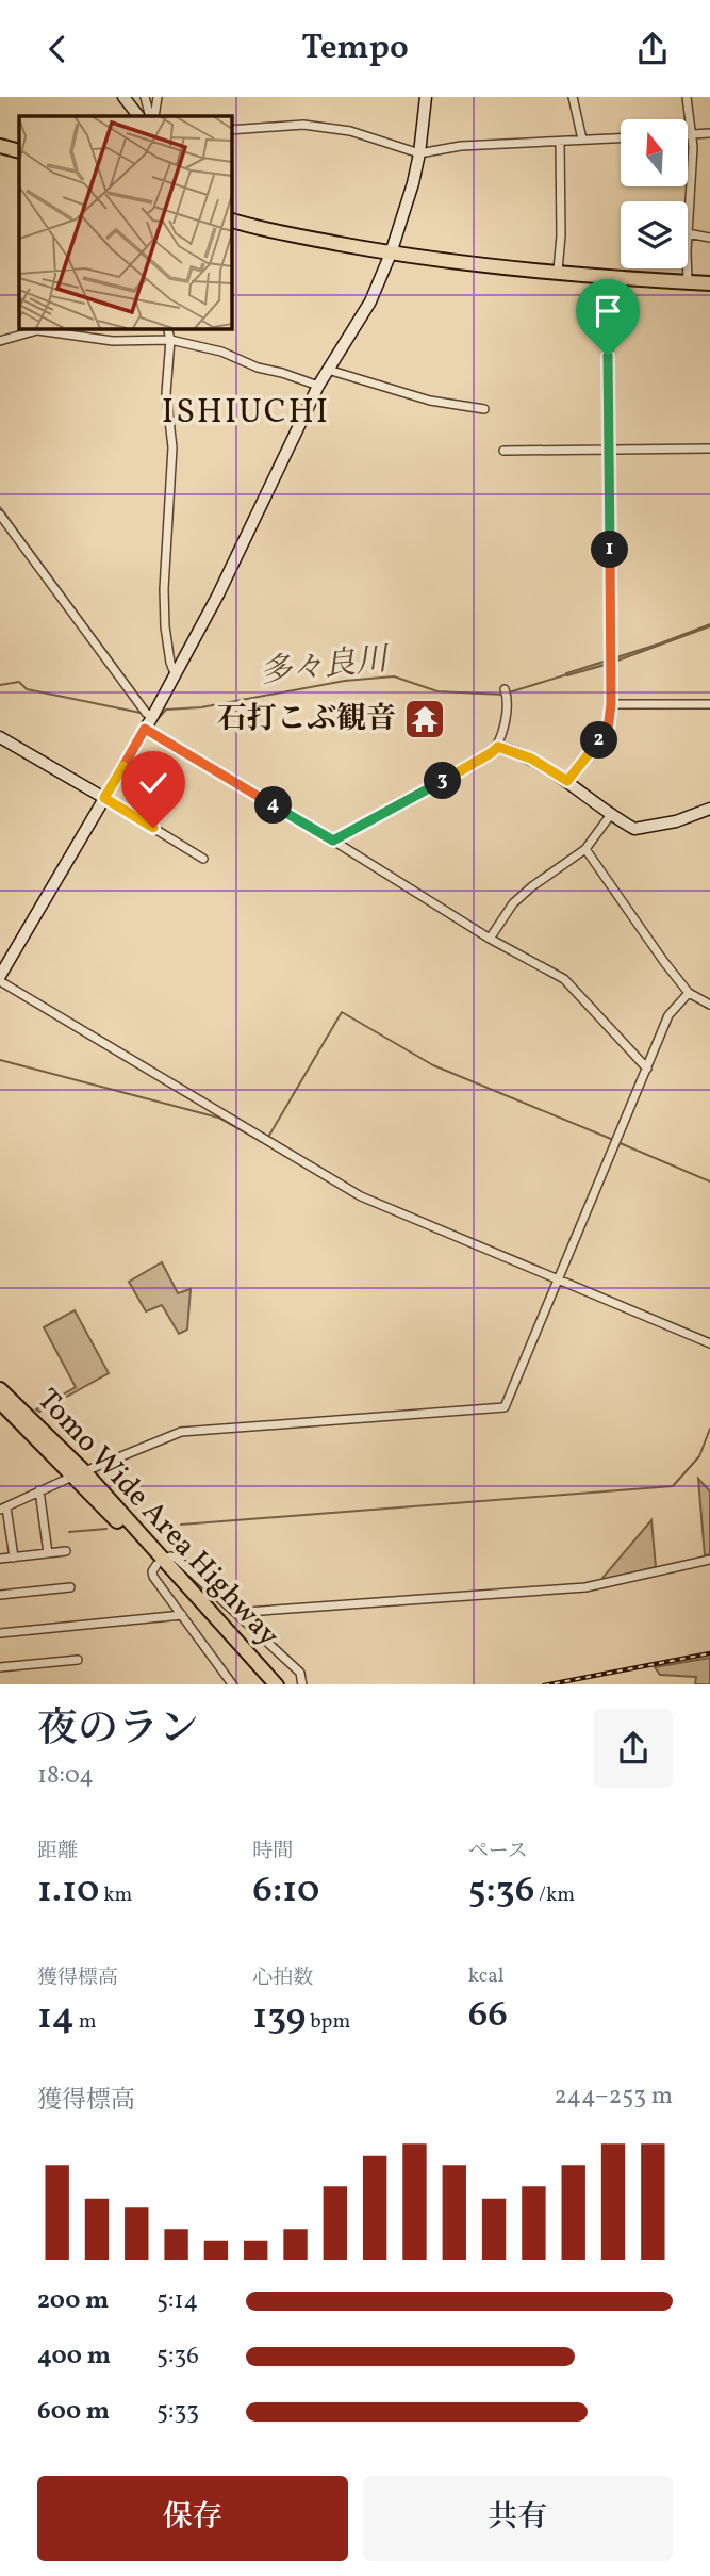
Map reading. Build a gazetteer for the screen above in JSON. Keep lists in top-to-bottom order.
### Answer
{
  "streets": {
    "highway": ["Tomo Wide Area Highway"]
  },
  "districts": ["ISHIUCHI"],
  "water": ["多々良川"],
  "places": {
    "temple": ["石打こぶ観音"]
  },
  "north": "top",
  "page": {
    "header": "Tempo",
    "pins": [
      "1",
      "2",
      "3",
      "4"
    ],
    "heading": ["夜のラン", "18:04"],
    "stats": [
      ["距離", "1.10 km"],
      ["時間", "6:10"],
      ["ペース", "5:36 /km"],
      ["獲得標高", "14 m"],
      ["心拍数", "139 bpm"],
      ["kcal", "66"]
    ],
    "chart": ["獲得標高", "244–253 m"],
    "list": [
      {
        "name": "200 m",
        "note": "5:14"
      },
      {
        "name": "400 m",
        "note": "5:36"
      },
      {
        "name": "600 m",
        "note": "5:33"
      }
    ],
    "buttons": ["保存", "共有"]
  }
}
